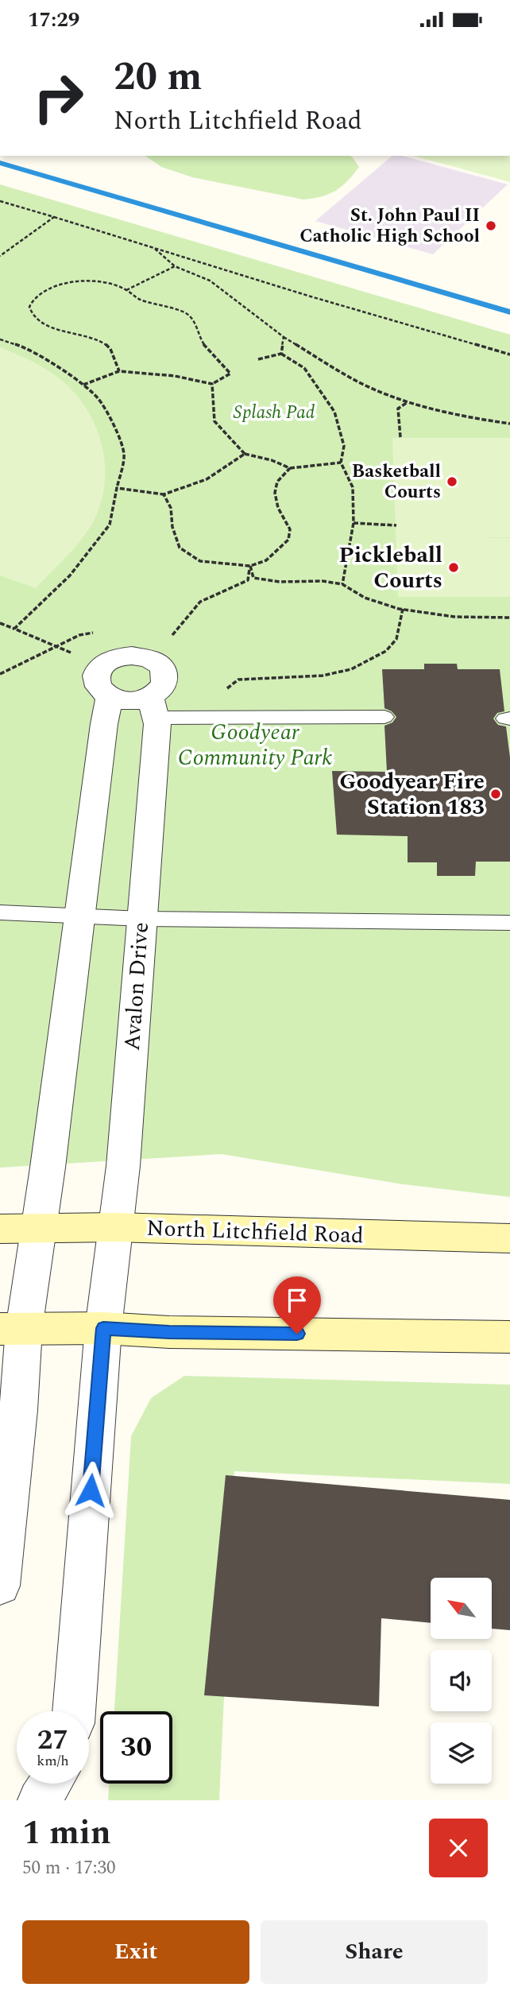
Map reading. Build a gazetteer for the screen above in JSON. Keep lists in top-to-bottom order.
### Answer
{
  "streets": {
    "main road": ["North Litchfield Road"],
    "street": ["Avalon Drive"]
  },
  "crossings": [
    ["Avalon Drive", "North Litchfield Road"]
  ],
  "parks": ["Splash Pad", "Goodyear Community Park"],
  "places": [
    "St. John Paul II Catholic High School",
    "Basketball Courts",
    "Pickleball Courts",
    "Goodyear Fire Station 183"
  ],
  "north": "top left",
  "page": {
    "status": "17:29",
    "turn": ["20 m", "North Litchfield Road"],
    "speed": "27 km/h",
    "limit": "30",
    "heading": ["1 min", "50 m · 17:30"],
    "buttons": ["Exit", "Share"]
  }
}
